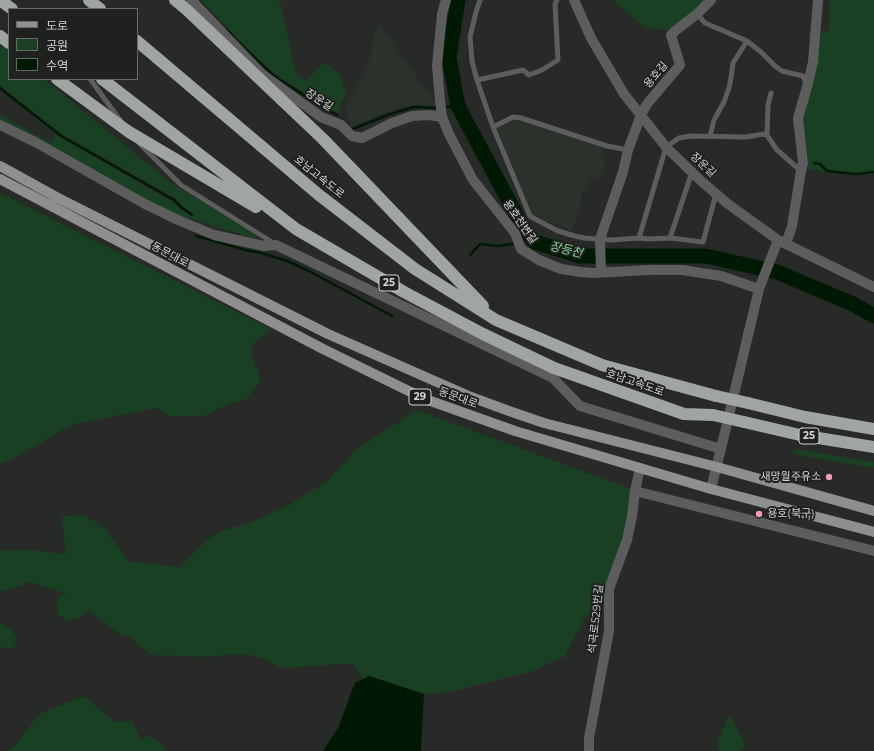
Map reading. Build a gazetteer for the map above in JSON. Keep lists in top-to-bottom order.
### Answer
{
  "streets": {
    "highway": ["호남고속도로", "25"],
    "main road": ["동문대로", "29"],
    "street": [
      "용호길",
      "장운길",
      "용호천변길",
      "석곡로529번길"
    ]
  },
  "crossings": [
    ["용호길", "장운길"],
    ["장운길", "용호천변길"],
    ["동문대로", "석곡로529번길"]
  ],
  "water": ["장등천"],
  "places": ["새망월주유소", "용호(북구)"],
  "legend": ["도로", "공원", "수역"]
}
